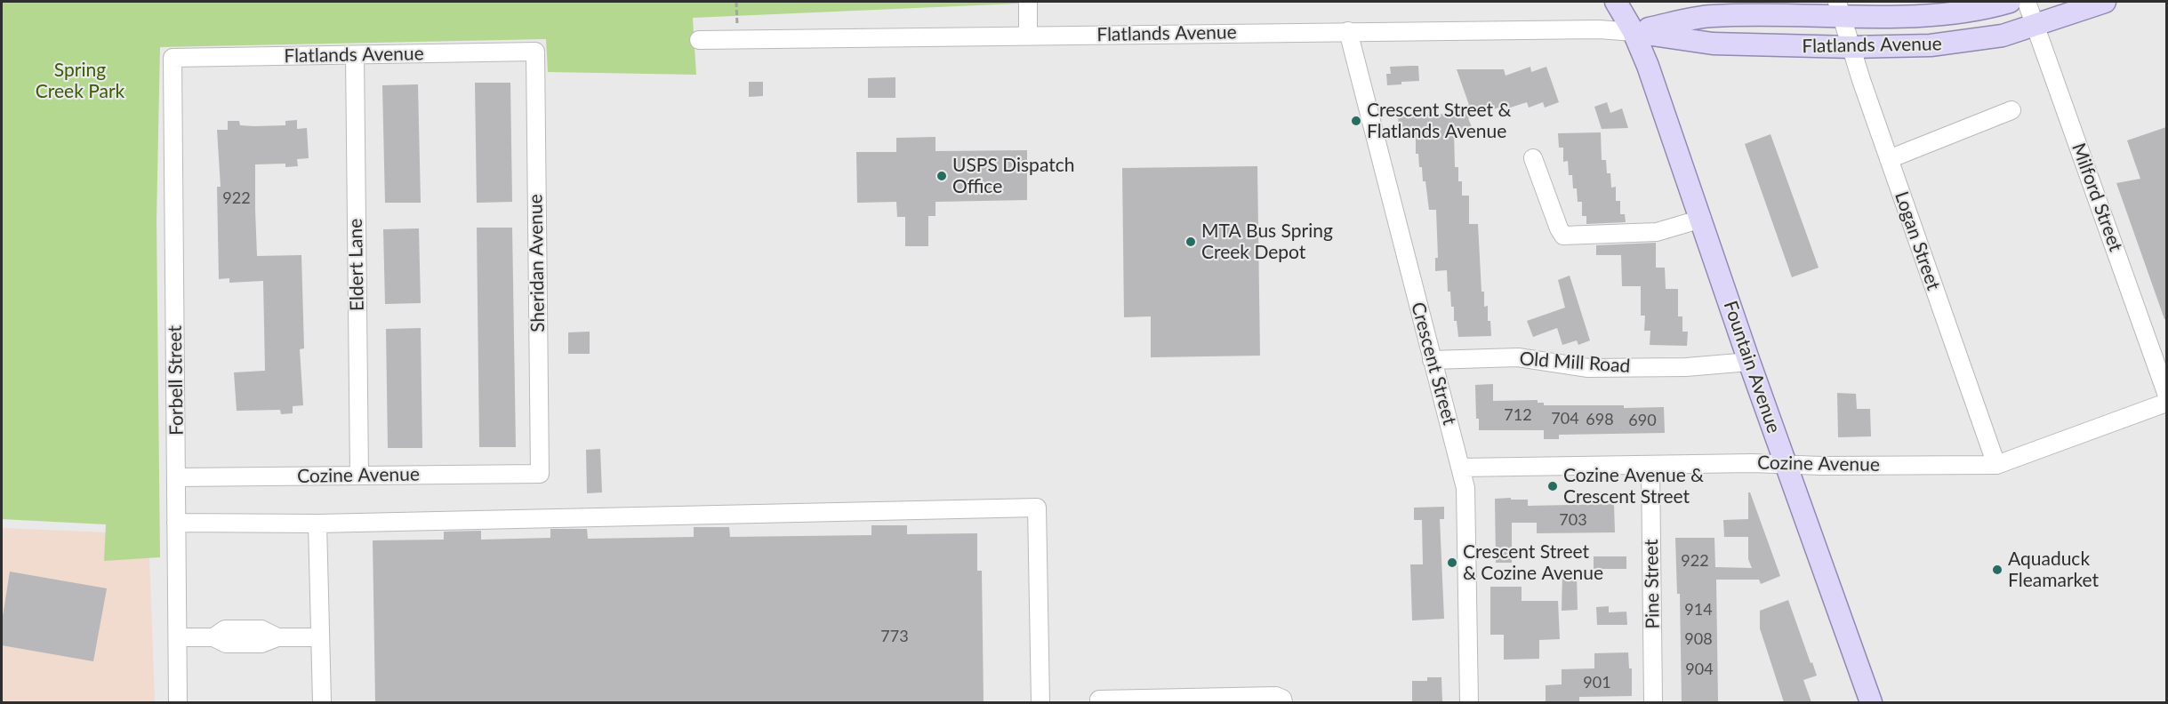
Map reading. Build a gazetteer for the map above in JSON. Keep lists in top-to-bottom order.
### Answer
{
  "streets": {
    "main road": ["Flatlands Avenue", "Fountain Avenue"],
    "street": [
      "Milford Street",
      "Logan Street",
      "Sheridan Avenue",
      "Eldert Lane",
      "Old Mill Road",
      "Crescent Street",
      "Forbell Street",
      "Cozine Avenue",
      "Pine Street"
    ]
  },
  "crossings": [
    ["Flatlands Avenue", "Milford Street"],
    ["Flatlands Avenue", "Logan Street"],
    ["Flatlands Avenue", "Sheridan Avenue"],
    ["Flatlands Avenue", "Eldert Lane"],
    ["Flatlands Avenue", "Crescent Street"],
    ["Flatlands Avenue", "Fountain Avenue"],
    ["Flatlands Avenue", "Forbell Street"],
    ["Logan Street", "Cozine Avenue"],
    ["Sheridan Avenue", "Cozine Avenue"],
    ["Eldert Lane", "Cozine Avenue"],
    ["Old Mill Road", "Crescent Street"],
    ["Old Mill Road", "Fountain Avenue"],
    ["Crescent Street", "Cozine Avenue"],
    ["Fountain Avenue", "Cozine Avenue"],
    ["Forbell Street", "Cozine Avenue"],
    ["Cozine Avenue", "Pine Street"]
  ],
  "parks": ["Spring Creek Park"],
  "places": [
    "Crescent Street & Flatlands Avenue",
    "USPS Dispatch Office",
    "MTA Bus Spring Creek Depot",
    "Cozine Avenue & Crescent Street",
    "Crescent Street & Cozine Avenue",
    "Aquaduck Fleamarket"
  ],
  "house_numbers": [
    "922",
    "712",
    "704",
    "698",
    "690",
    "703",
    "922",
    "914",
    "773",
    "908",
    "904",
    "901"
  ]
}
